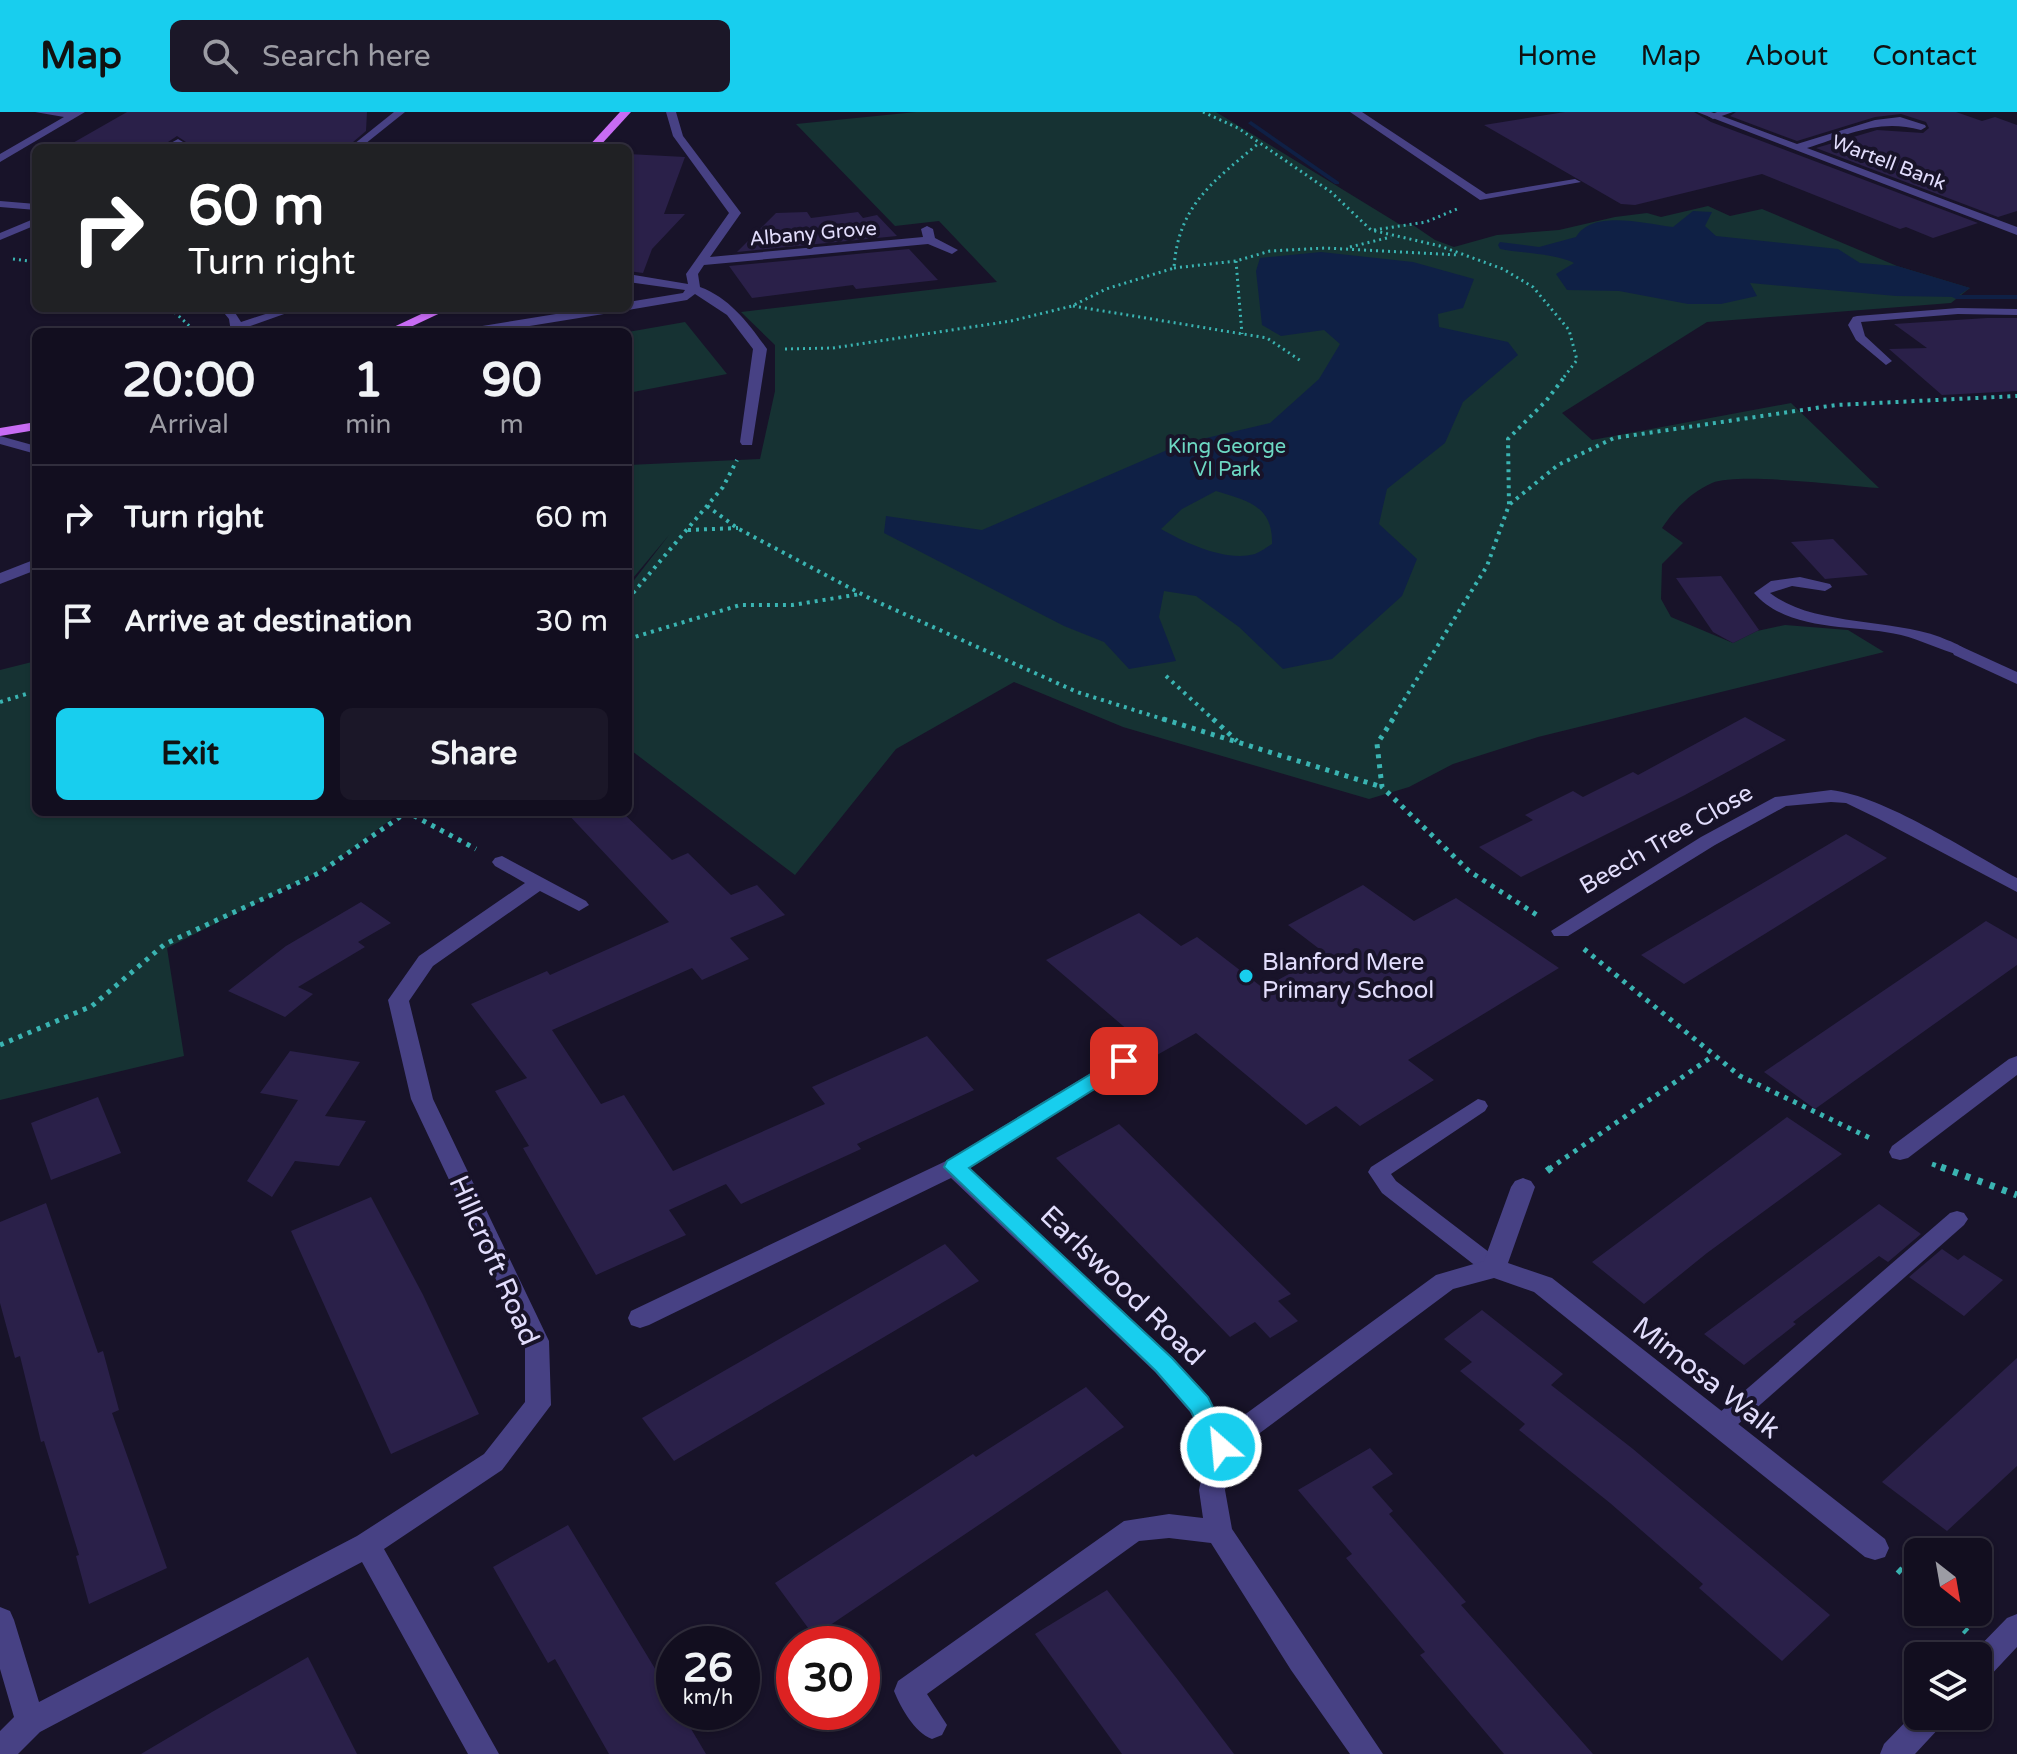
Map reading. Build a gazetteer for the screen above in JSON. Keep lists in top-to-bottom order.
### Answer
{
  "streets": {
    "street": [
      "Wartell Bank",
      "Albany Grove",
      "Beech Tree Close",
      "Hillcroft Road",
      "Earlswood Road",
      "Mimosa Walk"
    ]
  },
  "parks": ["King George VI Park"],
  "places": ["Blanford Mere Primary School"],
  "north": "bottom right",
  "page": {
    "header": "Map",
    "search": "Search here",
    "nav": [
      "Home",
      "Map",
      "About",
      "Contact"
    ],
    "turn": ["60 m", "Turn right"],
    "eta": [
      "20:00",
      "Arrival",
      "1",
      "min",
      "90",
      "m"
    ],
    "list": [
      {
        "name": "Turn right",
        "value": "60 m"
      },
      {
        "name": "Arrive at destination",
        "value": "30 m"
      }
    ],
    "buttons": ["Exit", "Share"],
    "speed": "26 km/h",
    "limit": "30"
  }
}
